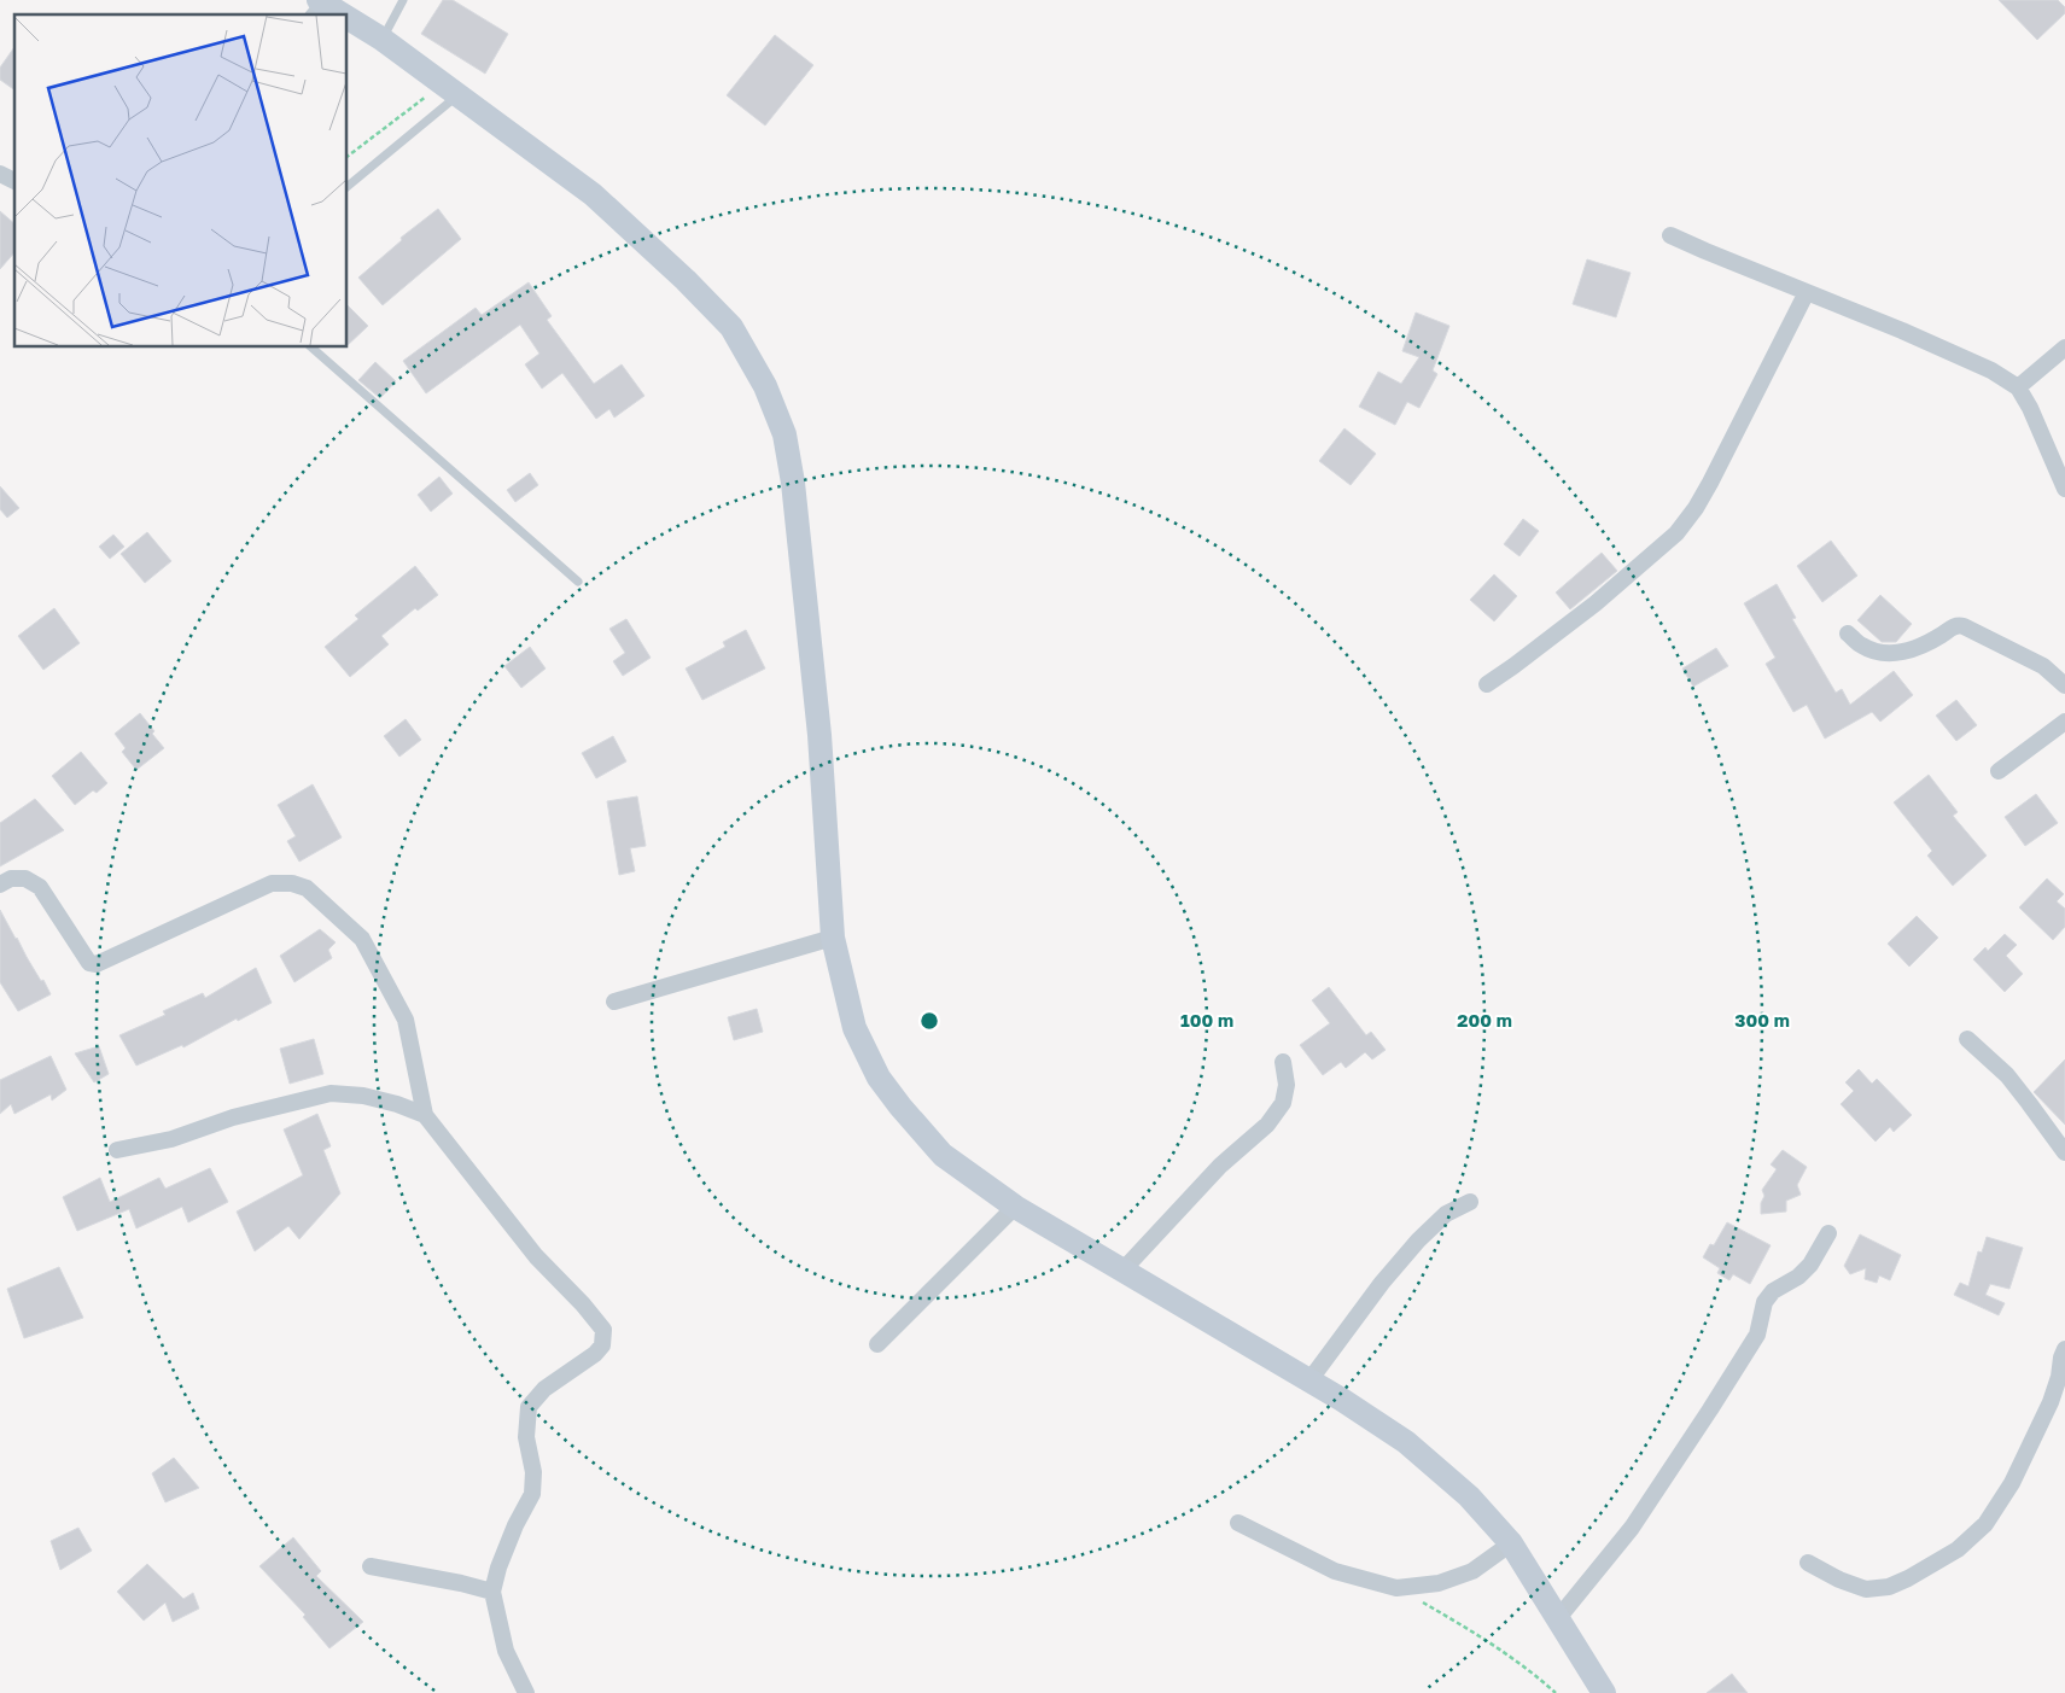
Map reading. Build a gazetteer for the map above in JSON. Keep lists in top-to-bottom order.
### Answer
{
  "rings": ["100 m", "200 m", "300 m"]
}
